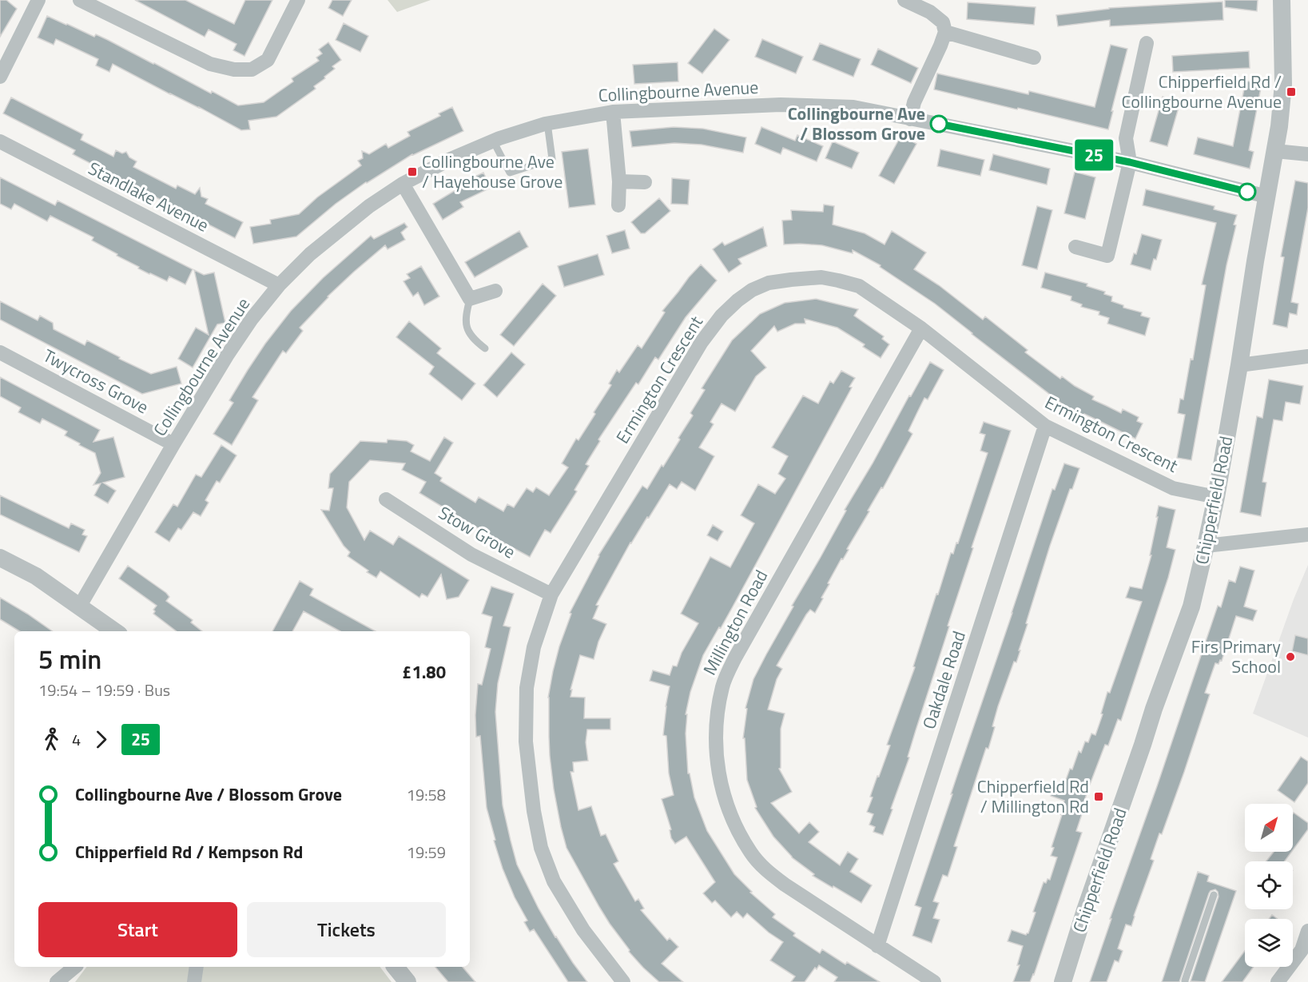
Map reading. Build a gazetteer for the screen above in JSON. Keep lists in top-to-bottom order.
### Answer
{
  "streets": {
    "street": [
      "Collingbourne Avenue",
      "Standlake Avenue",
      "Ermington Crescent",
      "Twycross Grove",
      "Chipperfield Road",
      "Stow Grove",
      "Millington Road",
      "Oakdale Road"
    ]
  },
  "crossings": [
    ["Collingbourne Avenue", "Standlake Avenue"],
    ["Collingbourne Avenue", "Twycross Grove"],
    ["Collingbourne Avenue", "Chipperfield Road"],
    ["Ermington Crescent", "Chipperfield Road"],
    ["Ermington Crescent", "Stow Grove"],
    ["Ermington Crescent", "Millington Road"],
    ["Ermington Crescent", "Oakdale Road"],
    ["Millington Road", "Oakdale Road"]
  ],
  "places": {
    "transit": ["Chipperfield Rd / Collingbourne Avenue", "Collingbourne Ave / Hayehouse Grove", "Chipperfield Rd / Millington Rd"],
    "other": ["Collingbourne Ave / Blossom Grove", "Firs Primary School"]
  },
  "lines": ["bus line 25"],
  "north": "top right",
  "page": {
    "on_map": "25",
    "heading": ["5 min", "19:54 – 19:59 · Bus", "£1.80"],
    "legs": ["4", "25"],
    "list": [
      {
        "name": "Collingbourne Ave / Blossom Grove",
        "value": "19:58"
      },
      {
        "name": "Chipperfield Rd / Kempson Rd",
        "value": "19:59"
      }
    ],
    "buttons": ["Start", "Tickets"]
  }
}
